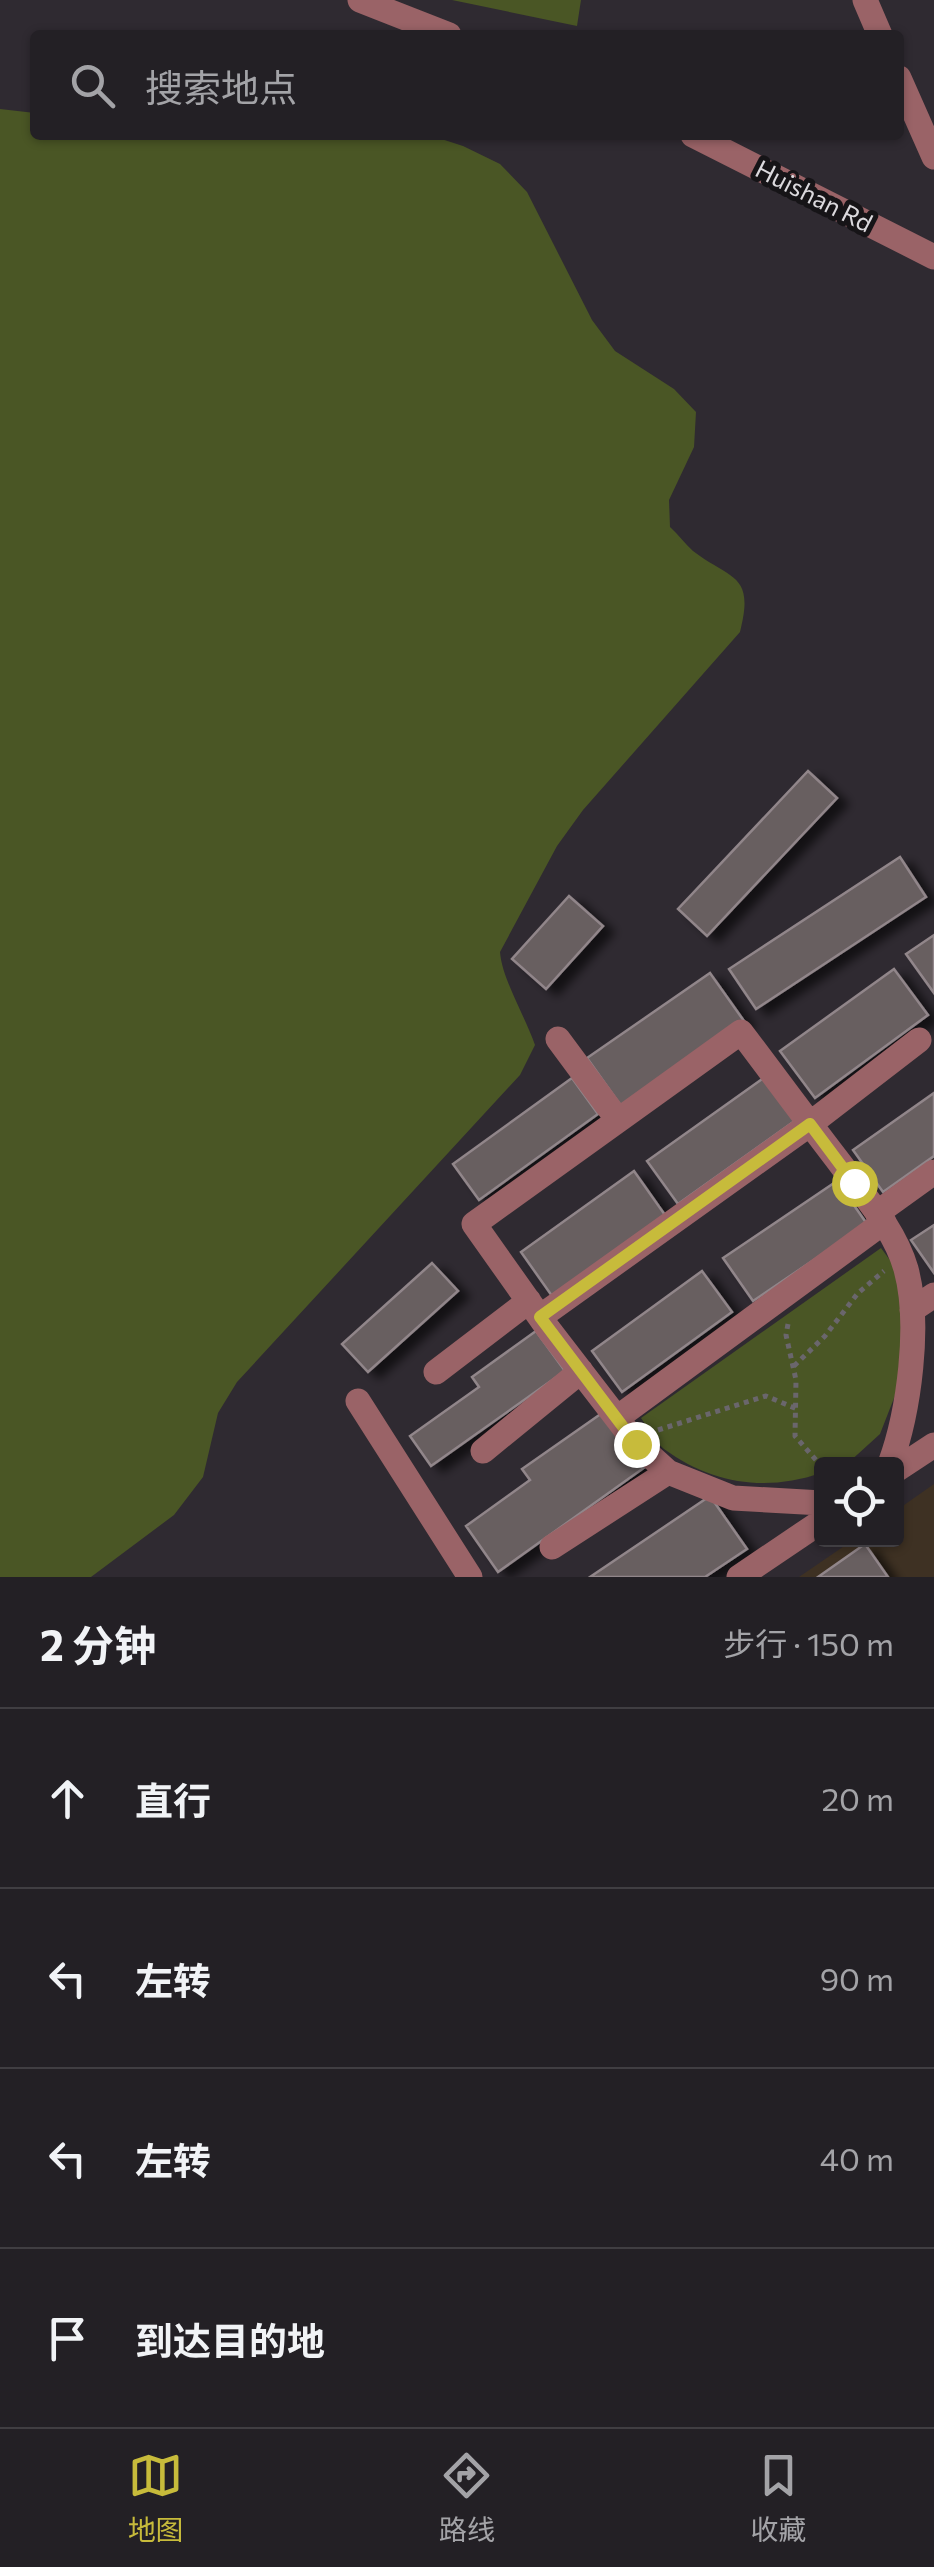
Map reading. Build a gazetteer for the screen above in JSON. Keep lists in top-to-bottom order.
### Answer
{
  "streets": {
    "street": ["Huishan Rd"]
  },
  "page": {
    "search": "搜索地点",
    "heading": ["2 分钟", "步行 · 150 m"],
    "list": [
      ["直行", "20 m"],
      ["左转", "90 m"],
      ["左转", "40 m"],
      "到达目的地"
    ],
    "nav": ["地图", "路线", "收藏"]
  }
}
